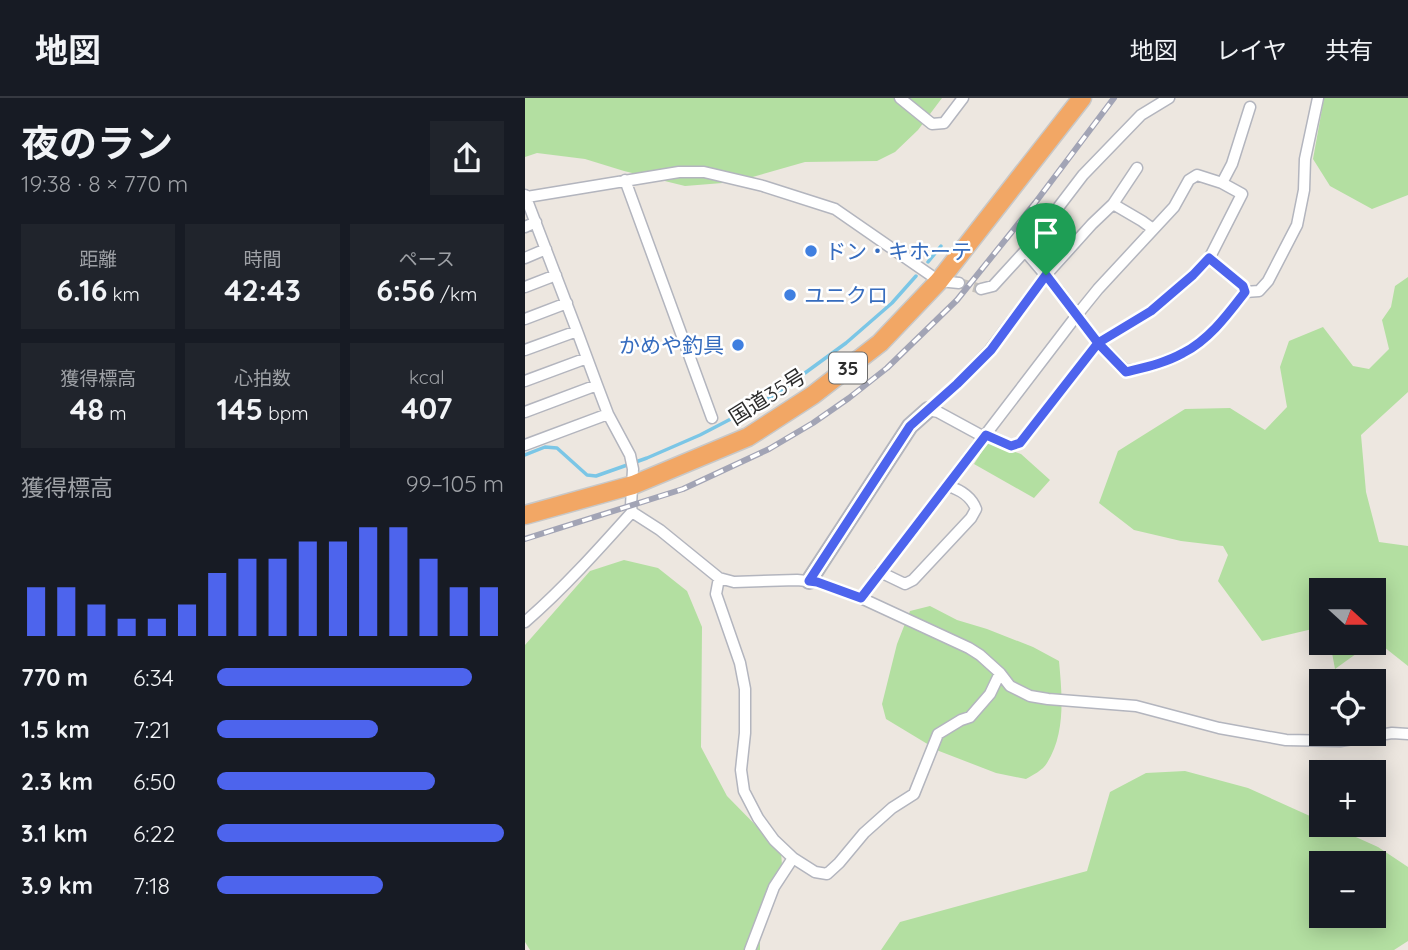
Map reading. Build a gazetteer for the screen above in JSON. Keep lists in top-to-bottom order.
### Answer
{
  "streets": {
    "highway": ["35", "国道35号"]
  },
  "places": ["ドン・キホーテ", "ユニクロ", "かめや釣具"],
  "north": "right",
  "page": {
    "header": "地図",
    "nav": ["地図", "レイヤ", "共有"],
    "heading": ["夜のラン", "19:38 · 8 × 770 m"],
    "stats": [
      ["距離", "6.16 km"],
      ["時間", "42:43"],
      ["ペース", "6:56 /km"],
      ["獲得標高", "48 m"],
      ["心拍数", "145 bpm"],
      ["kcal", "407"]
    ],
    "chart": ["獲得標高", "99–105 m"],
    "map_buttons": ["+", "−"],
    "list": [
      {
        "name": "770 m",
        "note": "6:34"
      },
      {
        "name": "1.5 km",
        "note": "7:21"
      },
      {
        "name": "2.3 km",
        "note": "6:50"
      },
      {
        "name": "3.1 km",
        "note": "6:22"
      },
      {
        "name": "3.9 km",
        "note": "7:18"
      }
    ]
  }
}
